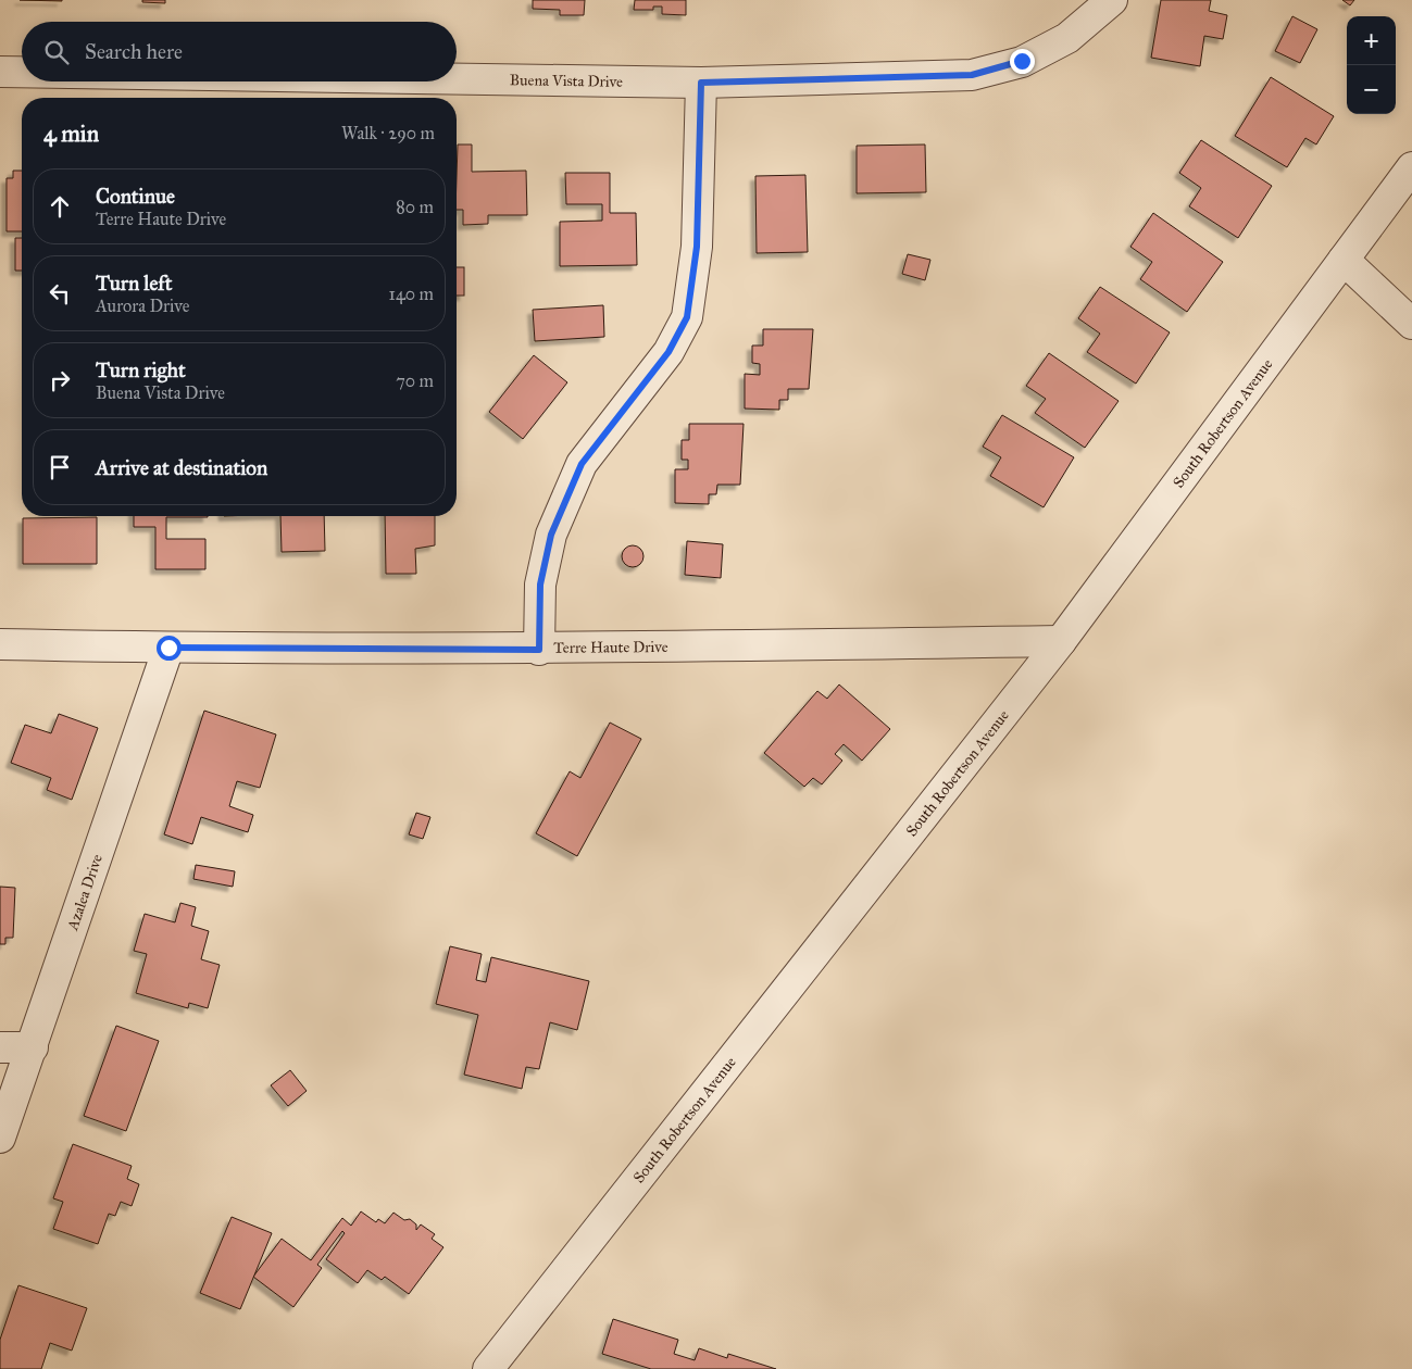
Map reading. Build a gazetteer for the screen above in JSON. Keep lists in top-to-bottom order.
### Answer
{
  "streets": {
    "street": [
      "Buena Vista Drive",
      "South Robertson Avenue",
      "Terre Haute Drive",
      "Azalea Drive"
    ]
  },
  "crossings": [
    ["South Robertson Avenue", "Terre Haute Drive"],
    ["Terre Haute Drive", "Azalea Drive"]
  ],
  "page": {
    "map_buttons": ["+", "−"],
    "search": "Search here",
    "heading": ["4 min", "Walk · 290 m"],
    "list": [
      ["Continue", "Terre Haute Drive", "80 m"],
      ["Turn left", "Aurora Drive", "140 m"],
      ["Turn right", "Buena Vista Drive", "70 m"],
      "Arrive at destination"
    ]
  }
}
